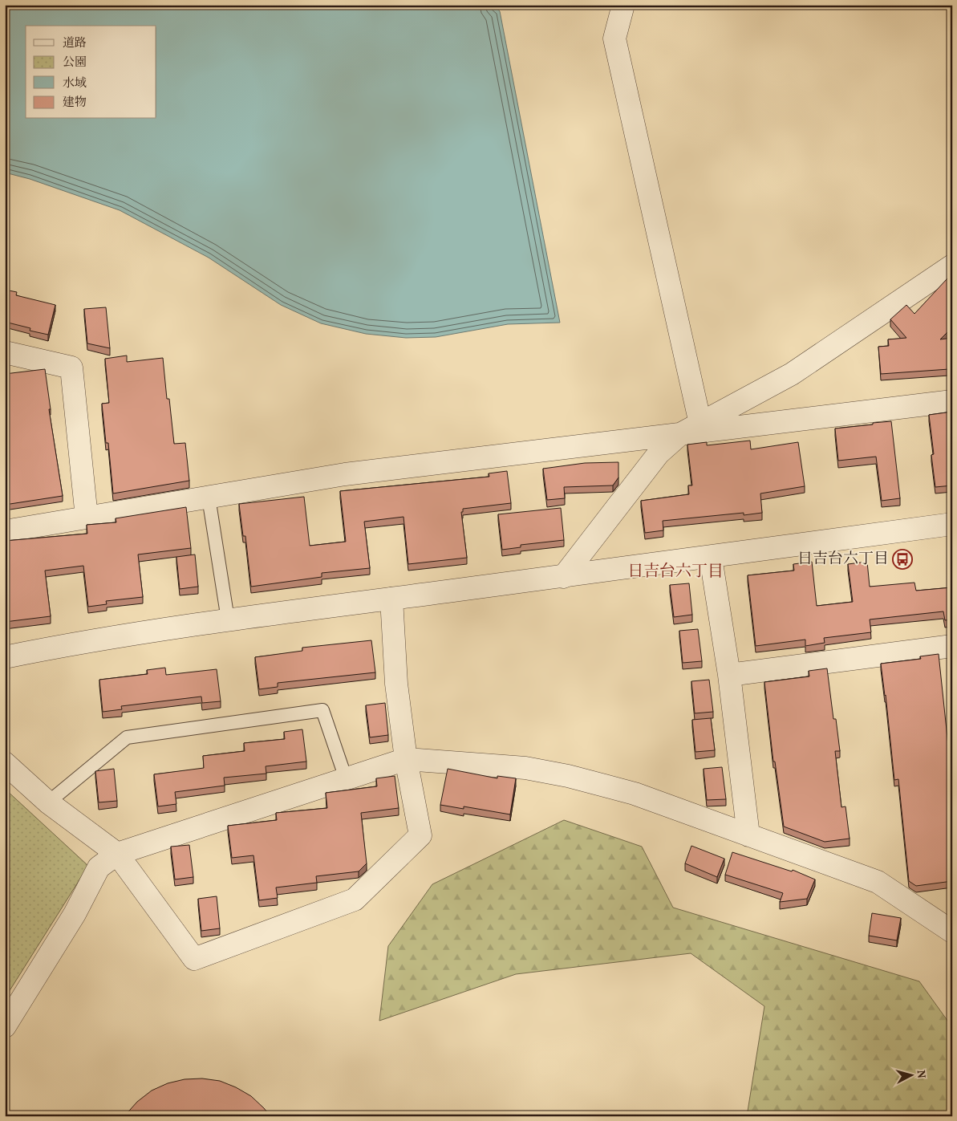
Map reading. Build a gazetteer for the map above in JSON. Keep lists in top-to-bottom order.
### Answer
{
  "districts": ["日吉台六丁目"],
  "places": {
    "bus stop": ["日吉台六丁目"]
  },
  "legend": [
    "道路",
    "公園",
    "水域",
    "建物"
  ],
  "north": "right"
}
